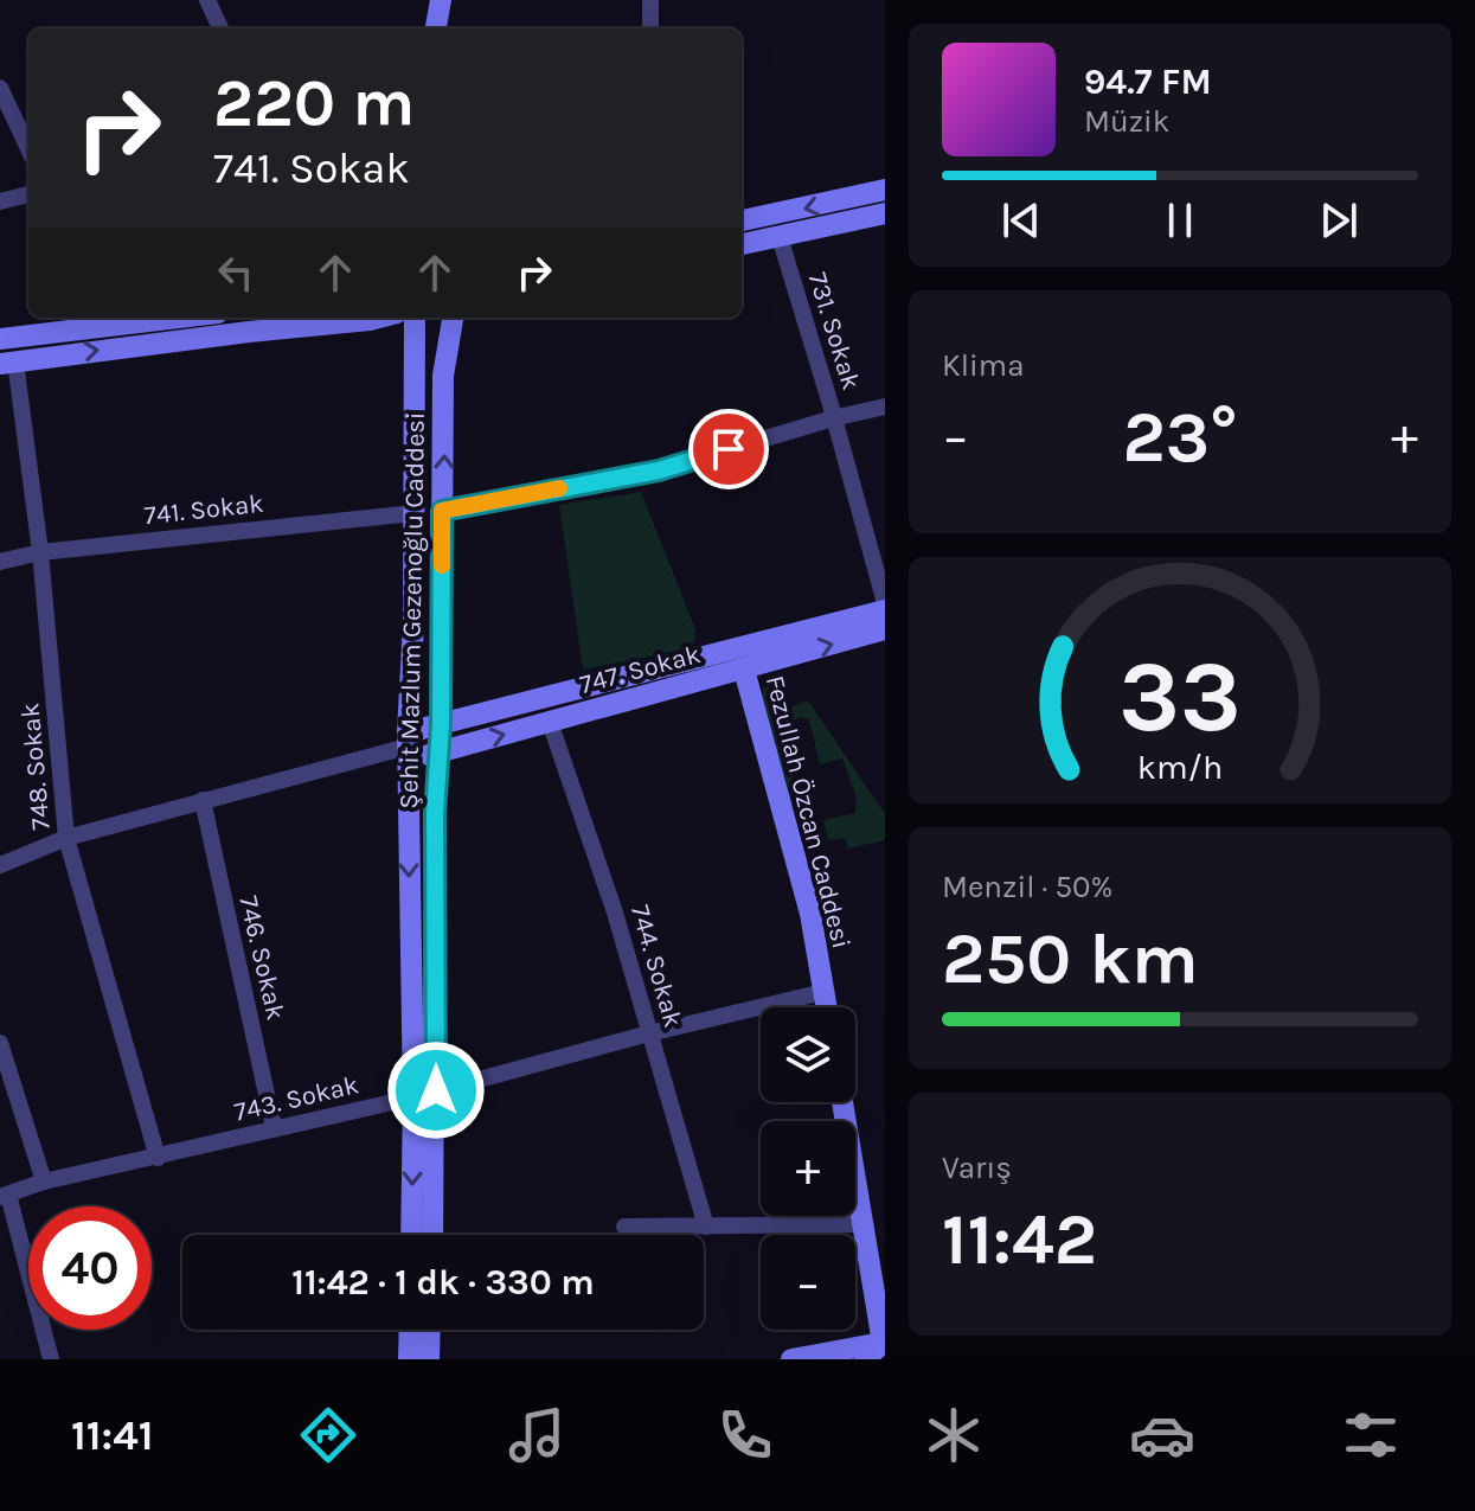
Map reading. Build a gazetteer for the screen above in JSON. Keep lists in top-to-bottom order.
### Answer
{
  "streets": {
    "street": [
      "731. Sokak",
      "741. Sokak",
      "Şehit Mazlum Gezenoğlu Caddesi",
      "747. Sokak",
      "748. Sokak",
      "Fezullah Özcan Caddesi",
      "746. Sokak",
      "744. Sokak",
      "743. Sokak"
    ]
  },
  "crossings": [
    ["741. Sokak", "Şehit Mazlum Gezenoğlu Caddesi"],
    ["741. Sokak", "748. Sokak"],
    ["Şehit Mazlum Gezenoğlu Caddesi", "747. Sokak"],
    ["Şehit Mazlum Gezenoğlu Caddesi", "743. Sokak"],
    ["747. Sokak", "748. Sokak"],
    ["747. Sokak", "Fezullah Özcan Caddesi"],
    ["747. Sokak", "746. Sokak"],
    ["747. Sokak", "744. Sokak"],
    ["748. Sokak", "743. Sokak"],
    ["Fezullah Özcan Caddesi", "743. Sokak"],
    ["746. Sokak", "743. Sokak"],
    ["744. Sokak", "743. Sokak"]
  ],
  "page": {
    "turn": ["220 m", "741. Sokak"],
    "song": ["94.7 FM", "Müzik"],
    "tile": [
      "Klima",
      ["Menzil · 50%", "250 km"],
      ["Varış", "11:42"]
    ],
    "heat": ["−", "23°", "+"],
    "map_buttons": ["+", "−"],
    "limit": "40",
    "trip": "11:42 · 1 dk · 330 m",
    "tabs": "11:41",
    "gauge": ["33", "km/h"]
  }
}
